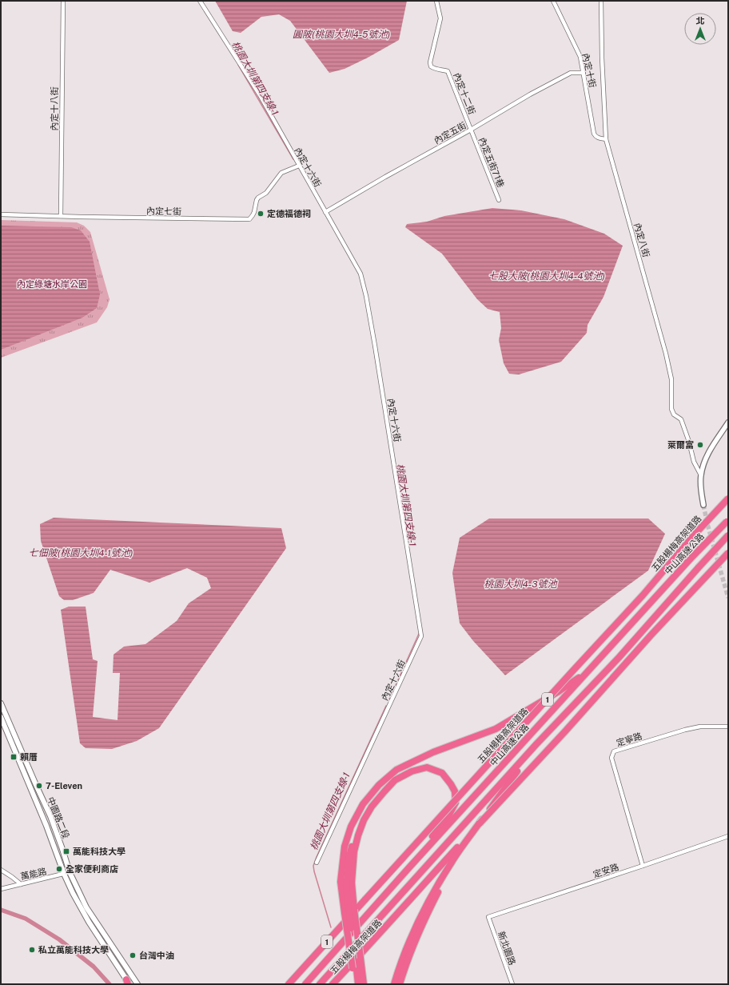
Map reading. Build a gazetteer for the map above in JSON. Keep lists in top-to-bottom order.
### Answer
{
  "streets": {
    "highway": ["五股楊梅高架道路", "中山高速公路", "1"],
    "main road": ["中園路二段"],
    "street": [
      "內定十街",
      "內定十二街",
      "內定十八街",
      "內定五街",
      "內定五街71巷",
      "內定十六街",
      "內定七街",
      "內定八街",
      "定寧路",
      "定安路",
      "萬能路",
      "新北園路"
    ]
  },
  "crossings": [
    ["內定十街", "內定五街"],
    ["內定十街", "內定八街"],
    ["內定十二街", "內定五街"],
    ["內定十二街", "內定五街71巷"],
    ["內定十八街", "內定七街"],
    ["內定五街", "內定五街71巷"],
    ["內定五街", "內定十六街"],
    ["內定十六街", "內定七街"],
    ["定寧路", "定安路"],
    ["中園路二段", "萬能路"],
    ["定安路", "新北園路"]
  ],
  "water": [
    "圓陂(桃園大圳4-5號池)",
    "桃園大圳第四支線-1",
    "七股大陂(桃園大圳4-4號池)",
    "七佃陂(桃園大圳4-1號池)",
    "桃園大圳4-3號池"
  ],
  "parks": ["內定綠塘水岸公園"],
  "places": {
    "other": [
      "定德福德祠",
      "萊爾富",
      "7-Eleven",
      "全家便利商店",
      "私立萬能科技大學",
      "台灣中油"
    ],
    "transit": ["賴厝", "萬能科技大學"]
  },
  "north": "top"
}
